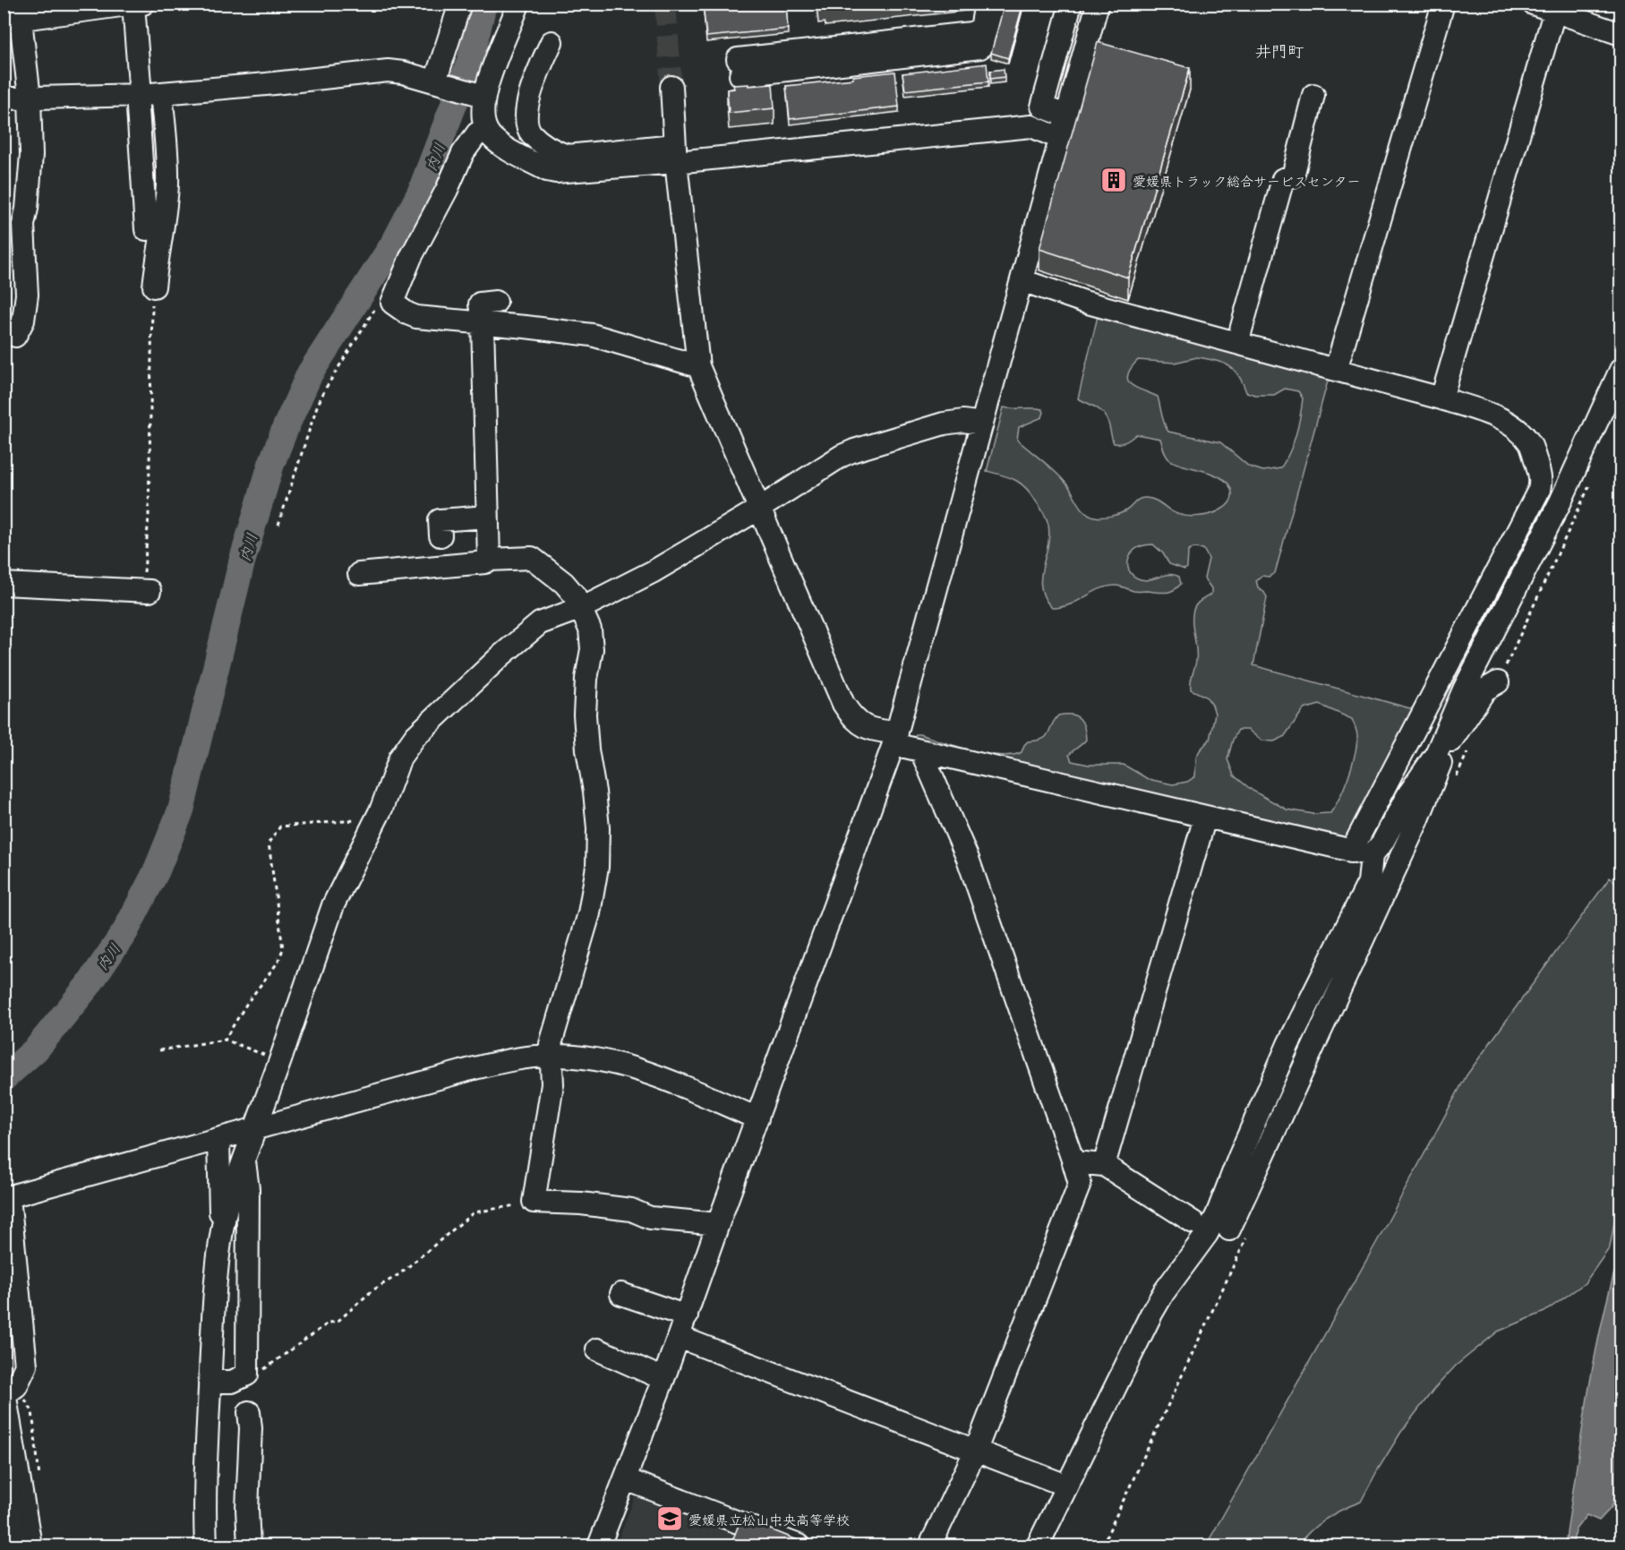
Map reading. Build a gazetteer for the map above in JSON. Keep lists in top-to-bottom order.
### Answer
{
  "districts": ["井門町"],
  "water": ["内川"],
  "places": {
    "building": ["愛媛県トラック総合サービスセンター"],
    "school or university": ["愛媛県立松山中央高等学校"]
  }
}
